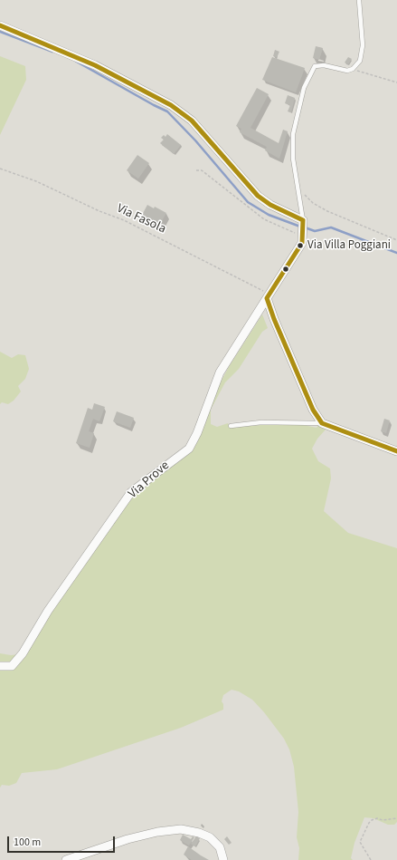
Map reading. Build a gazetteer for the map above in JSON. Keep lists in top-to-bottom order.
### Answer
{
  "streets": {
    "street": ["Via Prove"],
    "path": ["Via Fasola"]
  },
  "crossings": [
    ["Via Fasola", "Via Prove"]
  ],
  "places": ["Via Villa Poggiani"],
  "scale_bar": "100 m"
}
